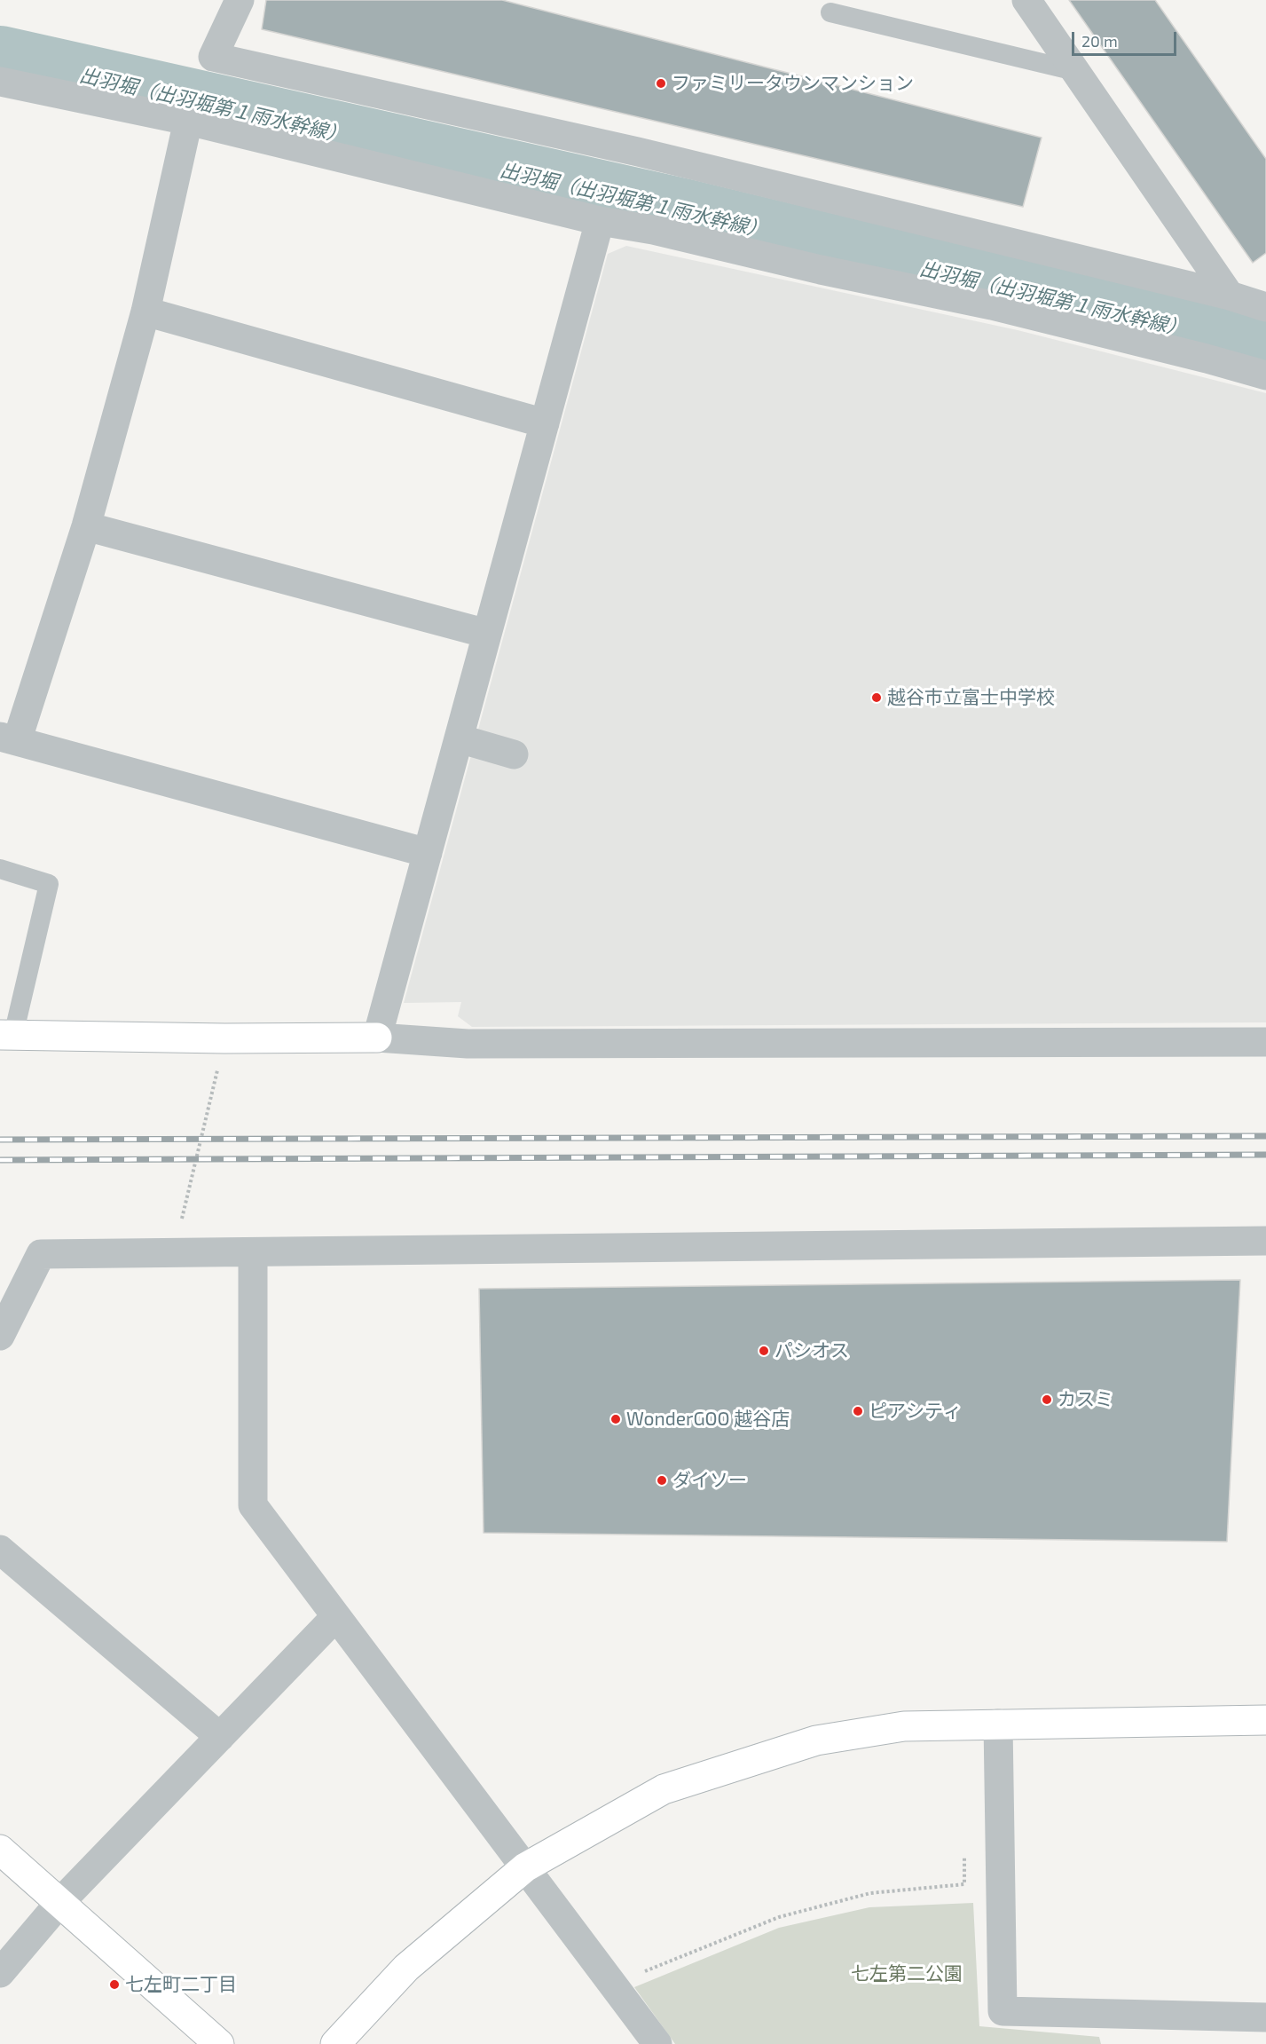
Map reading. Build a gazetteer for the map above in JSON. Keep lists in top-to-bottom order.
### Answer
{
  "water": ["出羽堀（出羽堀第１雨水幹線）"],
  "parks": ["七左第二公園"],
  "places": [
    "ファミリータウンマンション",
    "越谷市立富士中学校",
    "パシオス",
    "カスミ",
    "ピアシティ",
    "WonderGOO 越谷店",
    "ダイソー",
    "七左町二丁目"
  ],
  "scale_bar": "20 m"
}
